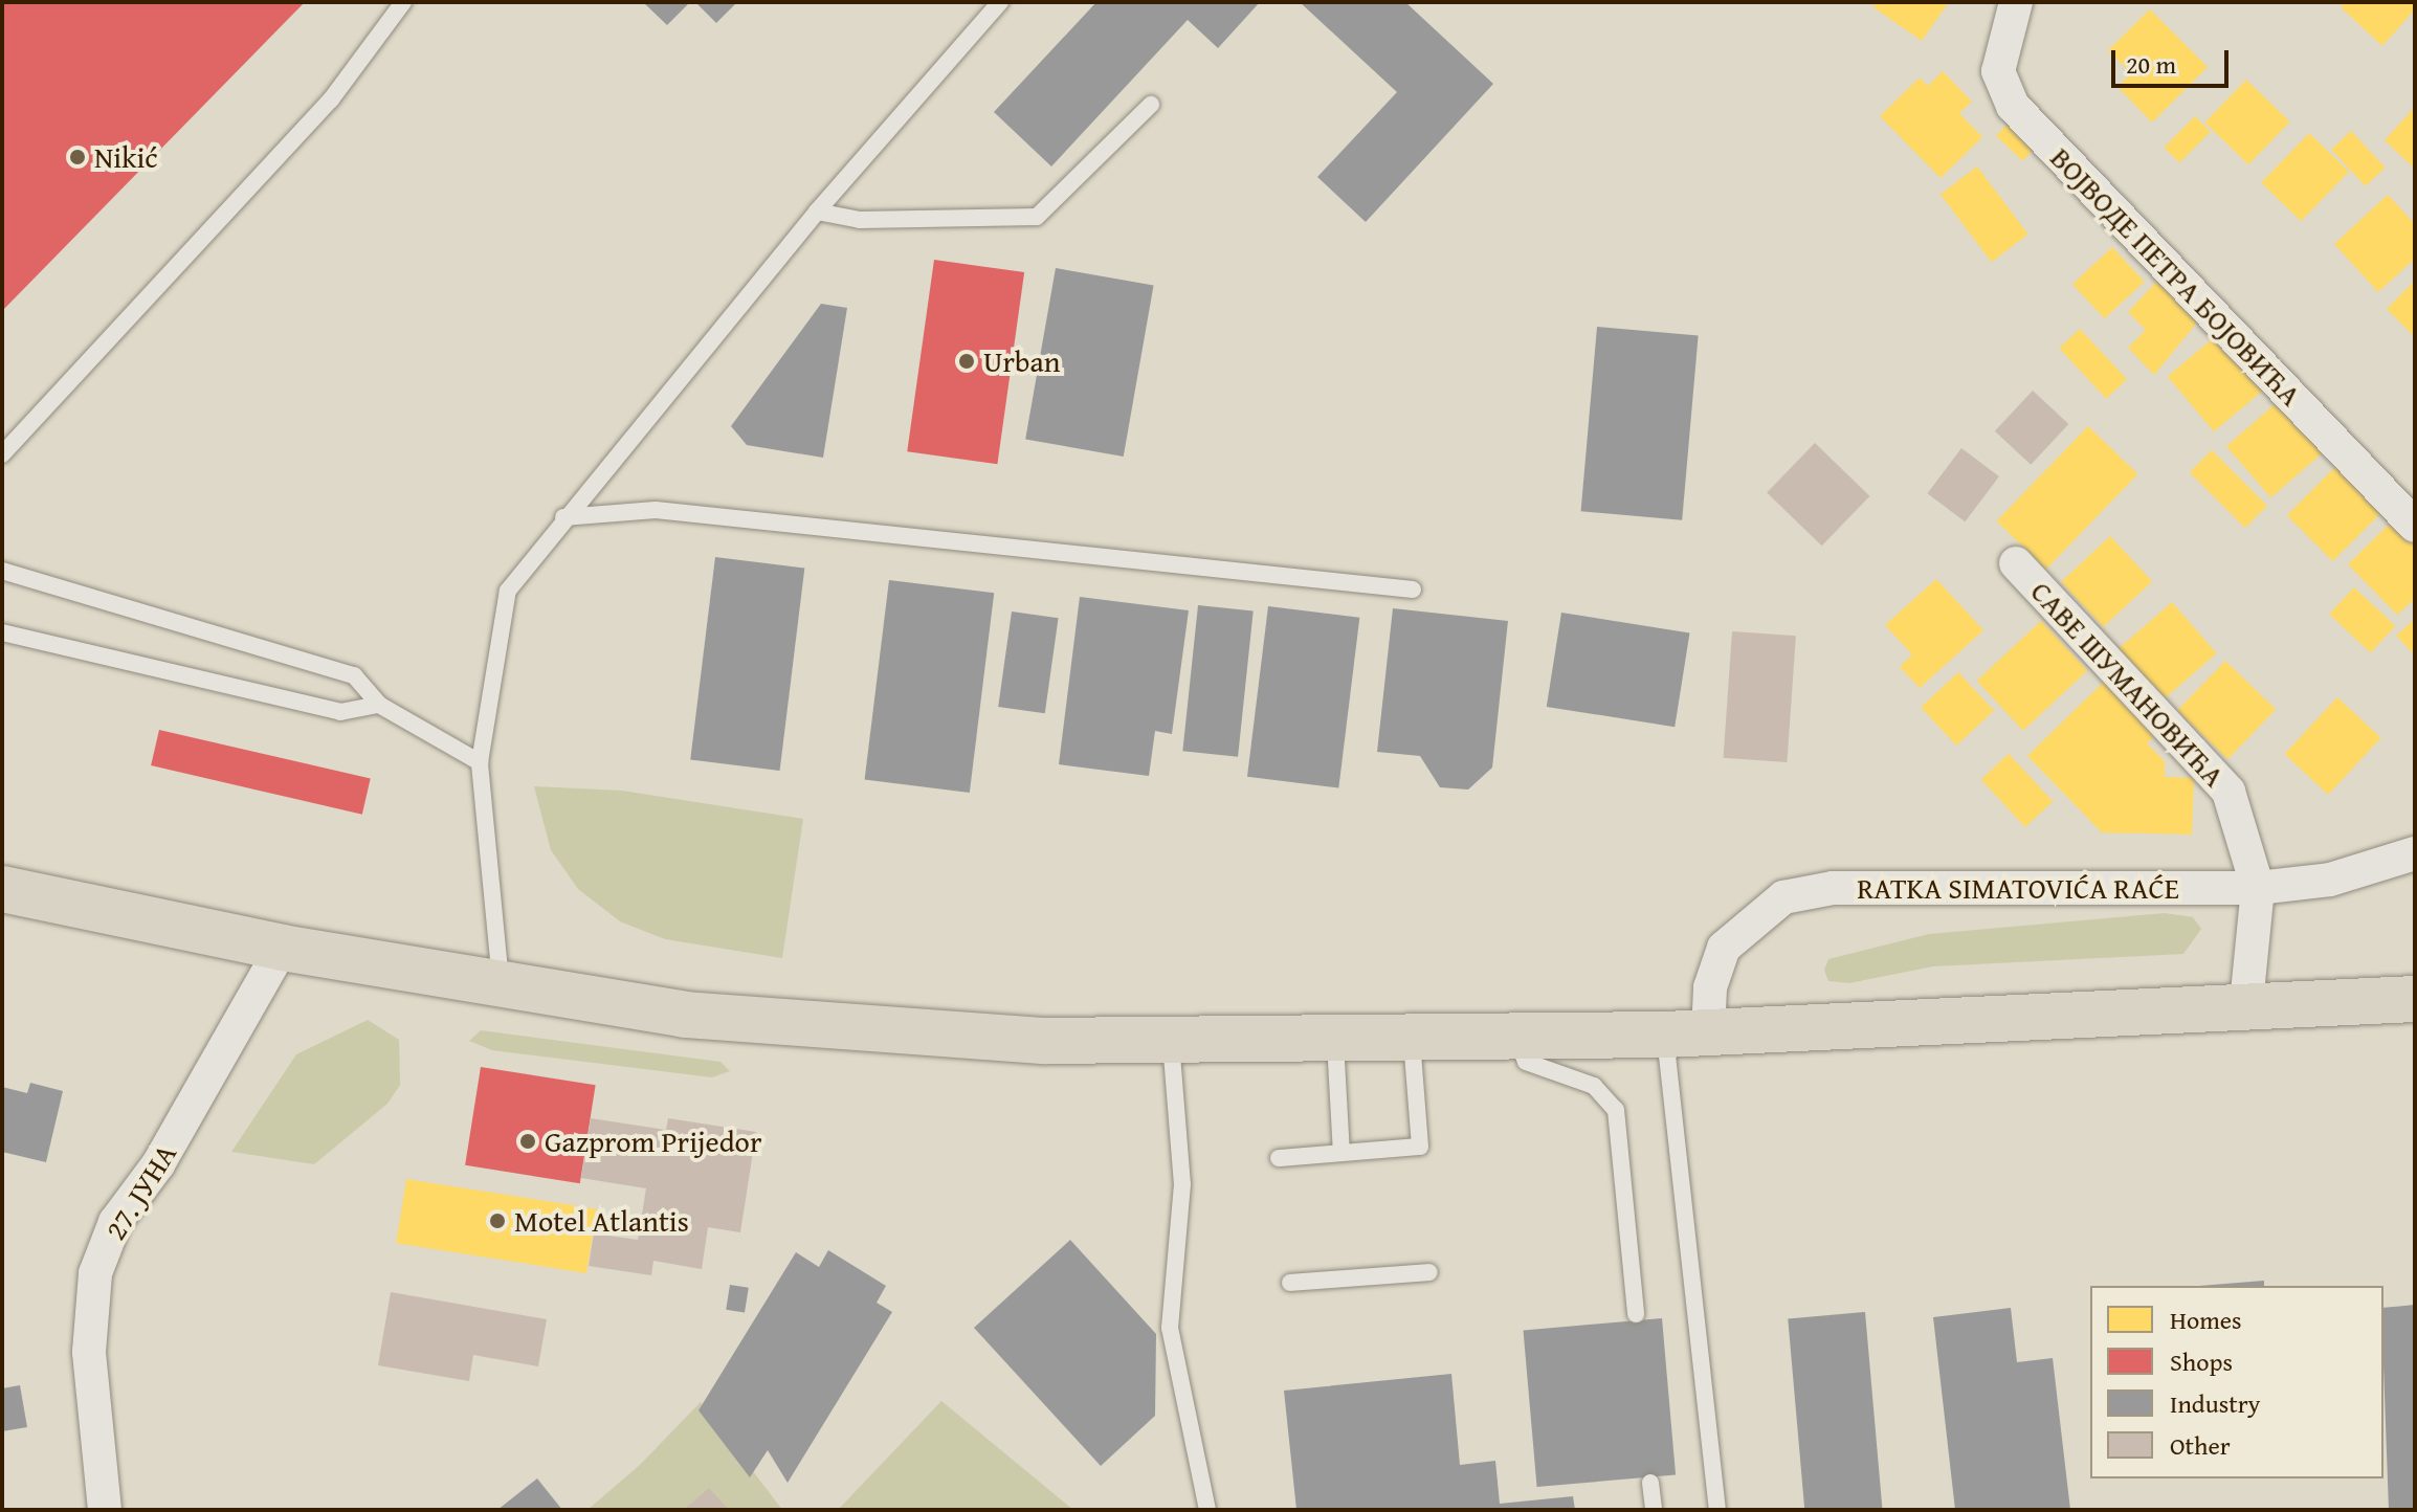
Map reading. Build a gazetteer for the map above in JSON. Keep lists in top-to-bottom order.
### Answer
{
  "streets": {
    "street": [
      "ВОЈВОДЕ ПЕТРА БОЈОВИЋА",
      "САВЕ ШУМАНОВИЋА",
      "RATKA SIMATOVIĆA RAĆE",
      "27. ЈУНА"
    ]
  },
  "crossings": [
    ["САВЕ ШУМАНОВИЋА", "RATKA SIMATOVIĆA RAĆE"]
  ],
  "places": [
    "Nikić",
    "Urban",
    "Gazprom Prijedor",
    "Motel Atlantis"
  ],
  "legend": [
    "Homes",
    "Shops",
    "Industry",
    "Other"
  ],
  "scale_bar": "20 m"
}
